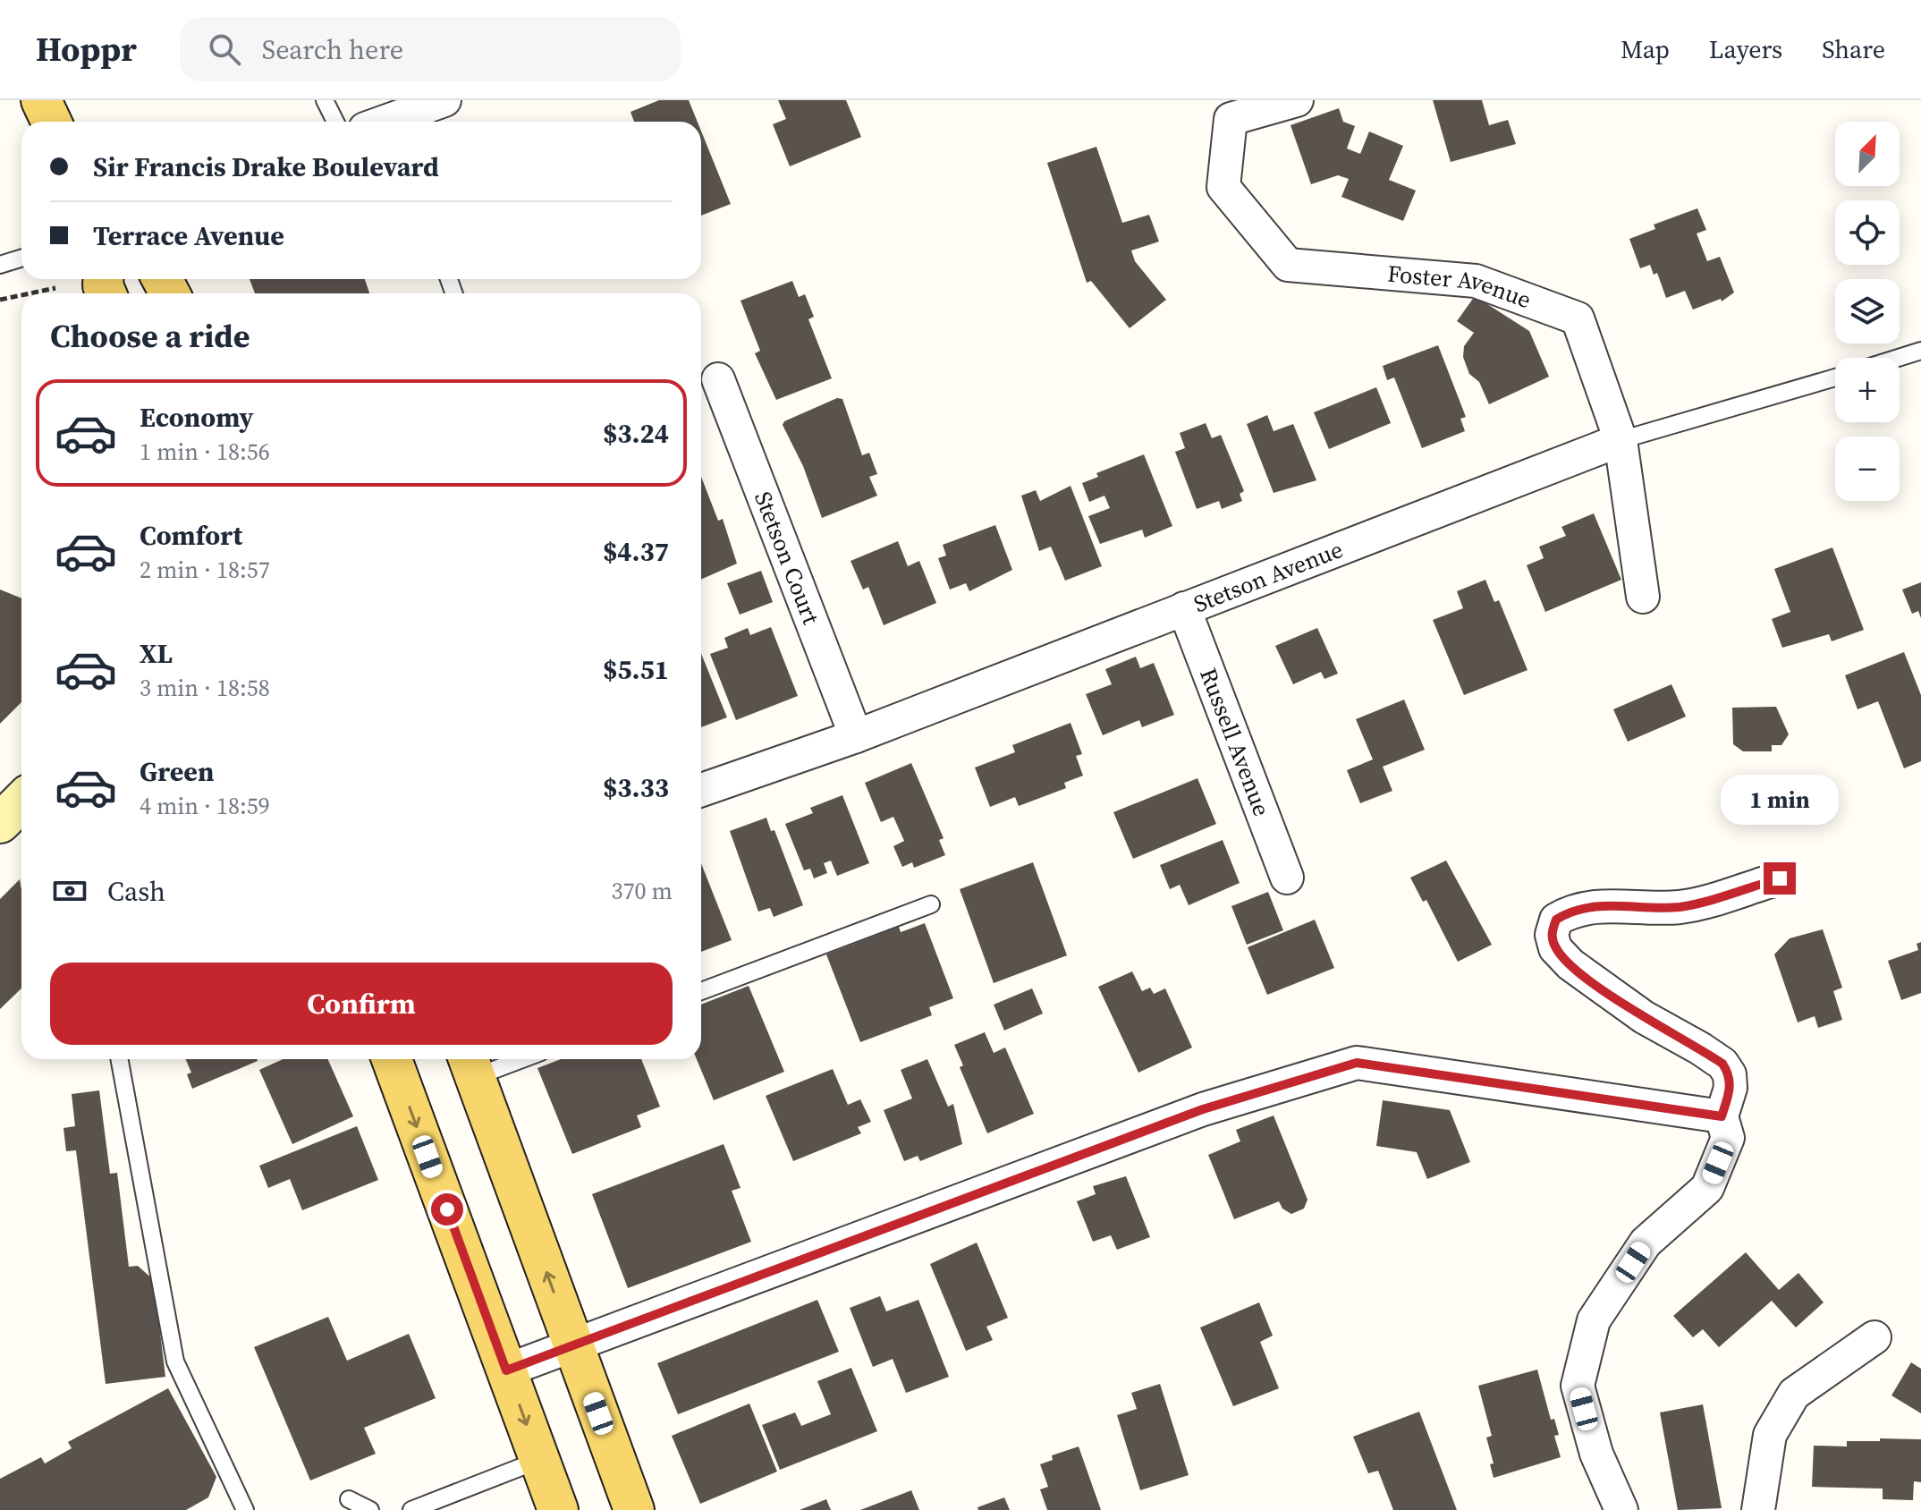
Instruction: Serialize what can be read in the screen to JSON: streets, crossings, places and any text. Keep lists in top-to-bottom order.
{
  "streets": {
    "street": [
      "Foster Avenue",
      "Stetson Court",
      "Stetson Avenue",
      "Russell Avenue"
    ]
  },
  "crossings": [
    ["Foster Avenue", "Stetson Avenue"],
    ["Stetson Court", "Stetson Avenue"],
    ["Stetson Avenue", "Russell Avenue"]
  ],
  "north": "top right",
  "page": {
    "header": "Hoppr",
    "search": "Search here",
    "nav": ["Map", "Layers", "Share"],
    "map_buttons": ["+", "−"],
    "banner": ["Sir Francis Drake Boulevard", "Terrace Avenue"],
    "heading": "Choose a ride",
    "list": [
      {
        "name": "Economy",
        "note": "1 min · 18:56",
        "value": "$3.24"
      },
      {
        "name": "Comfort",
        "note": "2 min · 18:57",
        "value": "$4.37"
      },
      {
        "name": "XL",
        "note": "3 min · 18:58",
        "value": "$5.51"
      },
      {
        "name": "Green",
        "note": "4 min · 18:59",
        "value": "$3.33"
      }
    ],
    "bubble": "1 min",
    "pay": ["Cash", "370 m"],
    "buttons": "Confirm"
  }
}
